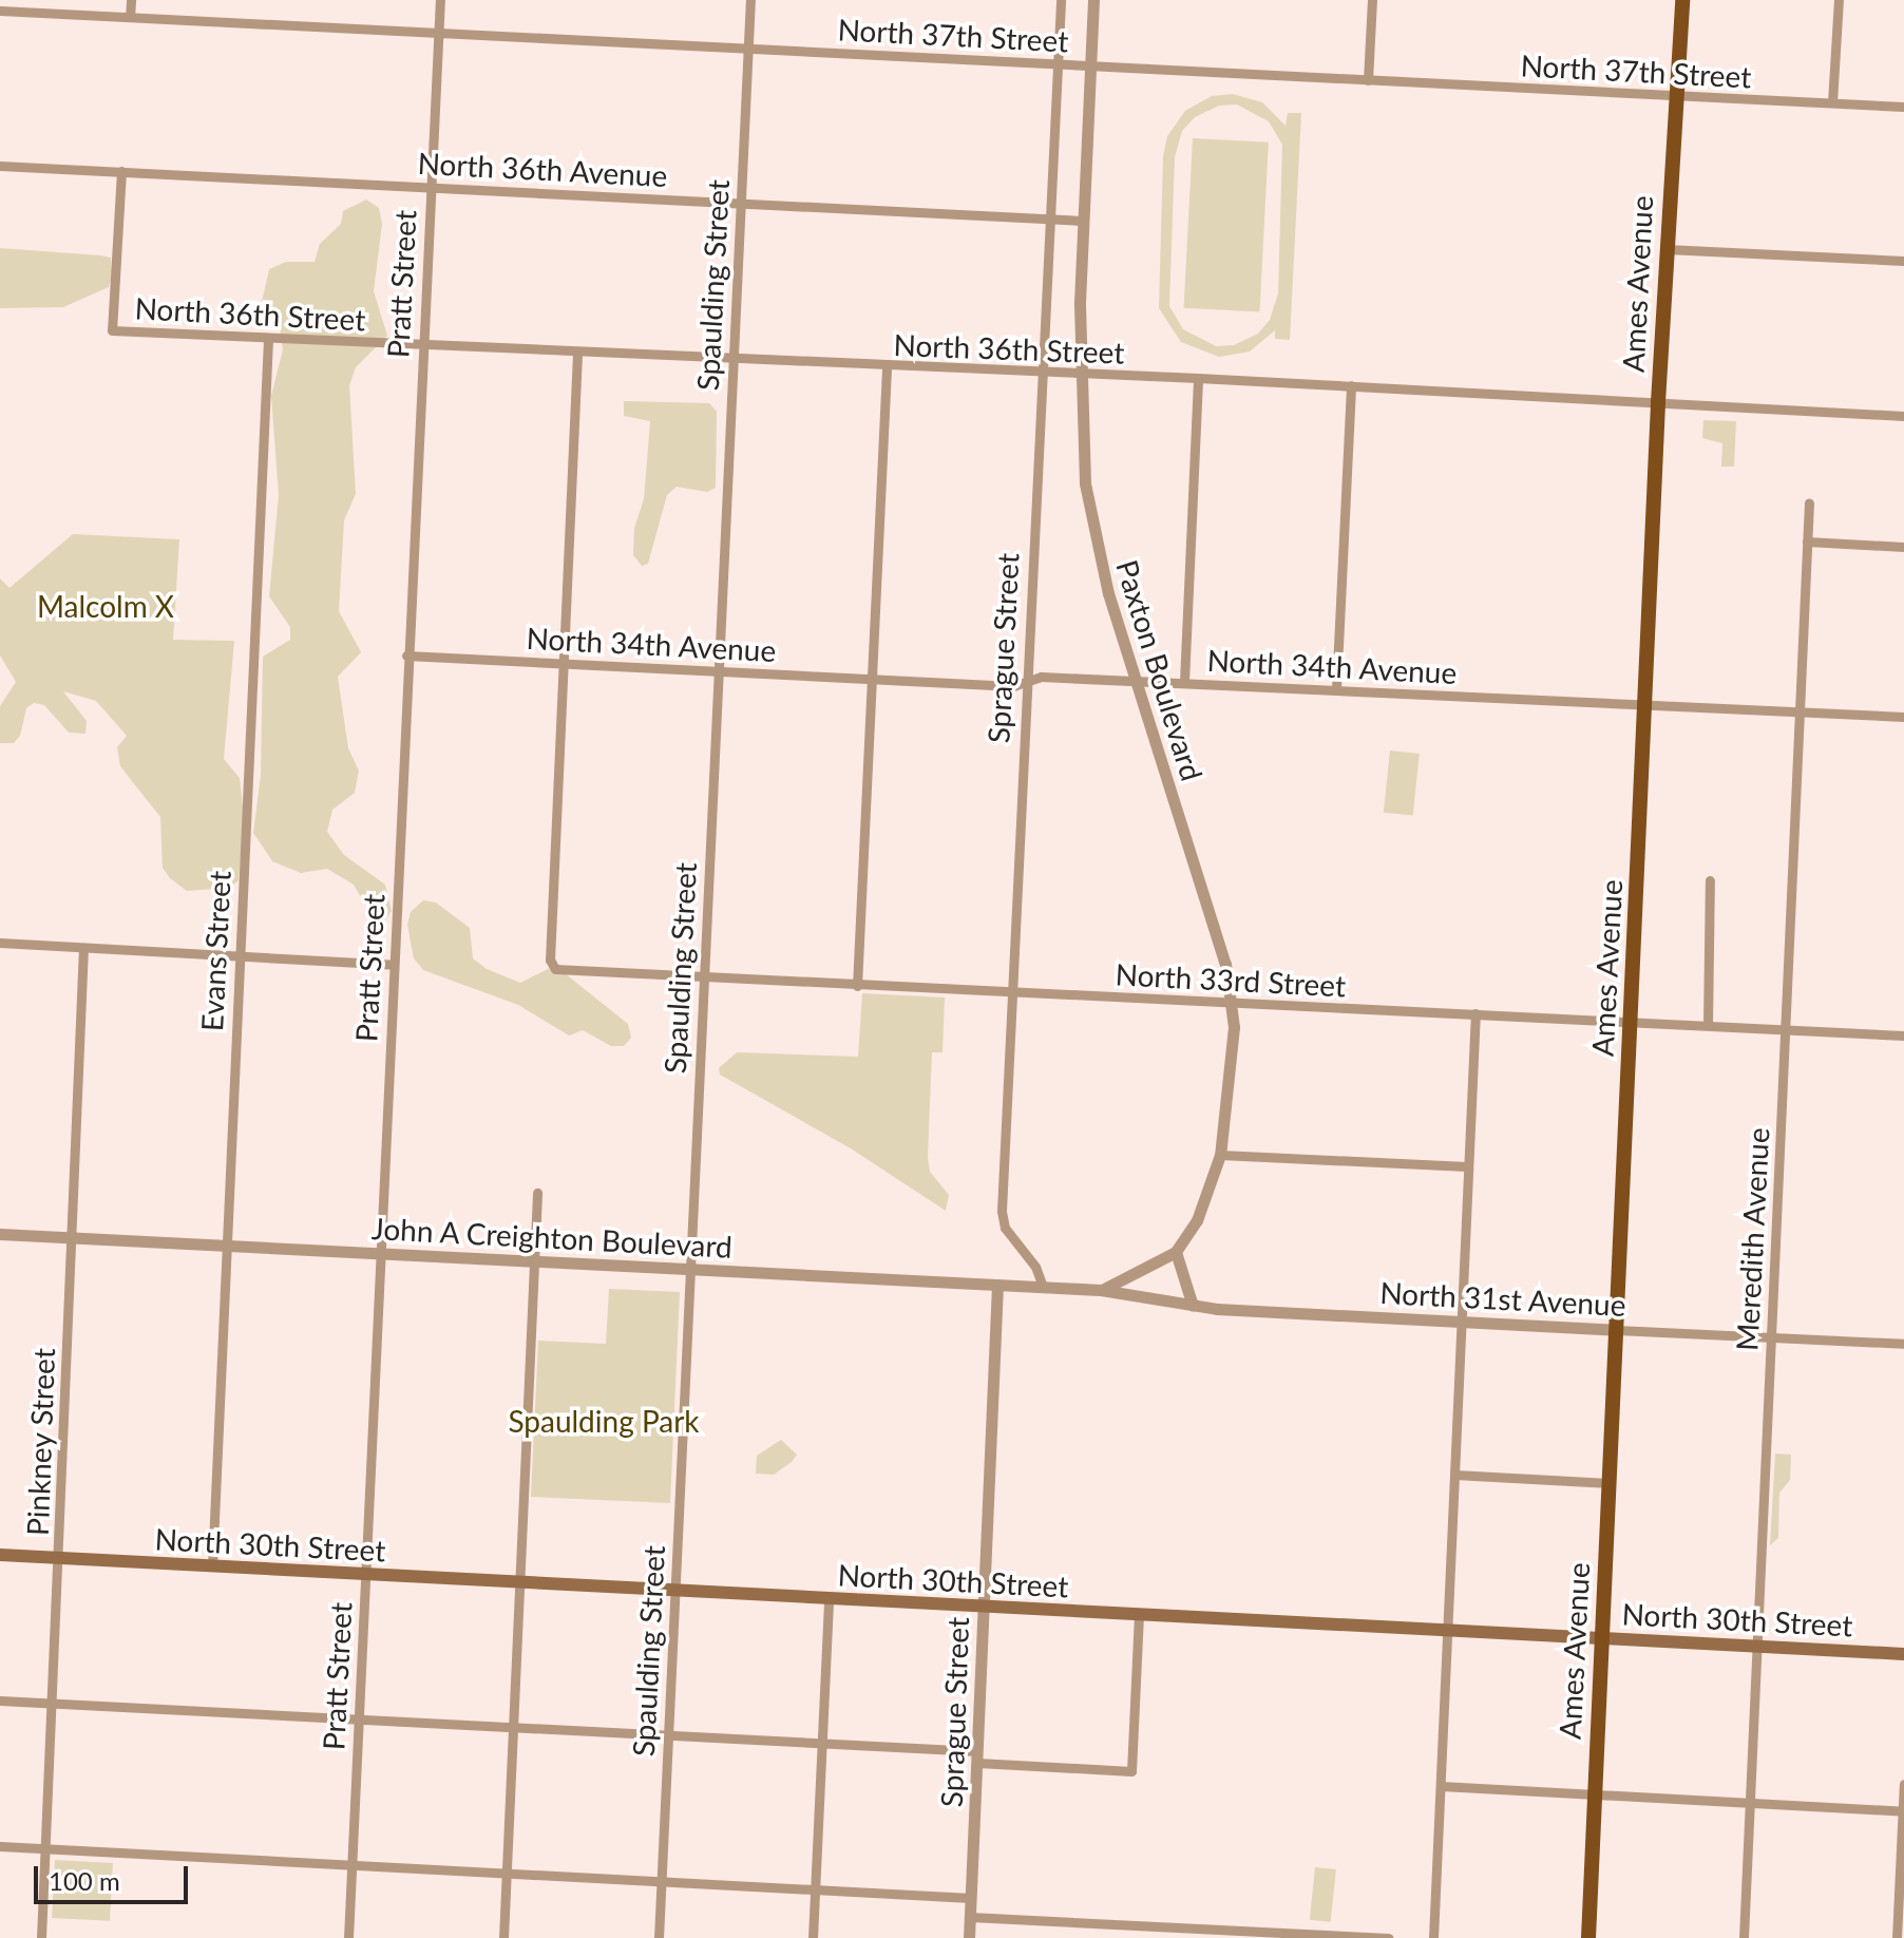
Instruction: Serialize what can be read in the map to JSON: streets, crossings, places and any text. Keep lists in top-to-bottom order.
{
  "streets": {
    "main road": ["Ames Avenue", "North 30th Street"],
    "street": [
      "North 37th Street",
      "North 36th Avenue",
      "Pratt Street",
      "Spaulding Street",
      "North 36th Street",
      "North 34th Avenue",
      "Sprague Street",
      "Paxton Boulevard",
      "Evans Street",
      "North 33rd Street",
      "John A Creighton Boulevard",
      "Meredith Avenue",
      "North 31st Avenue",
      "Pinkney Street"
    ]
  },
  "crossings": [
    ["North 37th Street", "Pratt Street"],
    ["North 37th Street", "Ames Avenue"],
    ["North 37th Street", "Spaulding Street"],
    ["North 37th Street", "Sprague Street"],
    ["North 37th Street", "Paxton Boulevard"],
    ["North 36th Avenue", "Pratt Street"],
    ["North 36th Avenue", "Spaulding Street"],
    ["North 36th Avenue", "North 36th Street"],
    ["North 36th Avenue", "Sprague Street"],
    ["North 36th Avenue", "Paxton Boulevard"],
    ["Pratt Street", "North 36th Street"],
    ["Pratt Street", "North 34th Avenue"],
    ["Pratt Street", "John A Creighton Boulevard"],
    ["Pratt Street", "North 30th Street"],
    ["Ames Avenue", "North 36th Street"],
    ["Ames Avenue", "North 34th Avenue"],
    ["Ames Avenue", "North 33rd Street"],
    ["Ames Avenue", "North 31st Avenue"],
    ["Ames Avenue", "North 30th Street"],
    ["Spaulding Street", "North 36th Street"],
    ["Spaulding Street", "North 34th Avenue"],
    ["Spaulding Street", "North 33rd Street"],
    ["Spaulding Street", "John A Creighton Boulevard"],
    ["Spaulding Street", "North 30th Street"],
    ["North 36th Street", "Sprague Street"],
    ["North 36th Street", "Paxton Boulevard"],
    ["North 36th Street", "Evans Street"],
    ["North 34th Avenue", "Sprague Street"],
    ["North 34th Avenue", "Paxton Boulevard"],
    ["North 34th Avenue", "North 33rd Street"],
    ["North 34th Avenue", "Meredith Avenue"],
    ["Sprague Street", "North 33rd Street"],
    ["Sprague Street", "John A Creighton Boulevard"],
    ["Sprague Street", "North 30th Street"],
    ["Paxton Boulevard", "North 33rd Street"],
    ["Evans Street", "John A Creighton Boulevard"],
    ["Evans Street", "North 30th Street"],
    ["North 33rd Street", "Meredith Avenue"],
    ["John A Creighton Boulevard", "North 31st Avenue"],
    ["John A Creighton Boulevard", "Pinkney Street"],
    ["Meredith Avenue", "North 31st Avenue"],
    ["Meredith Avenue", "North 30th Street"],
    ["Pinkney Street", "North 30th Street"]
  ],
  "parks": ["Malcolm X", "Spaulding Park"],
  "scale_bar": "100 m"
}
